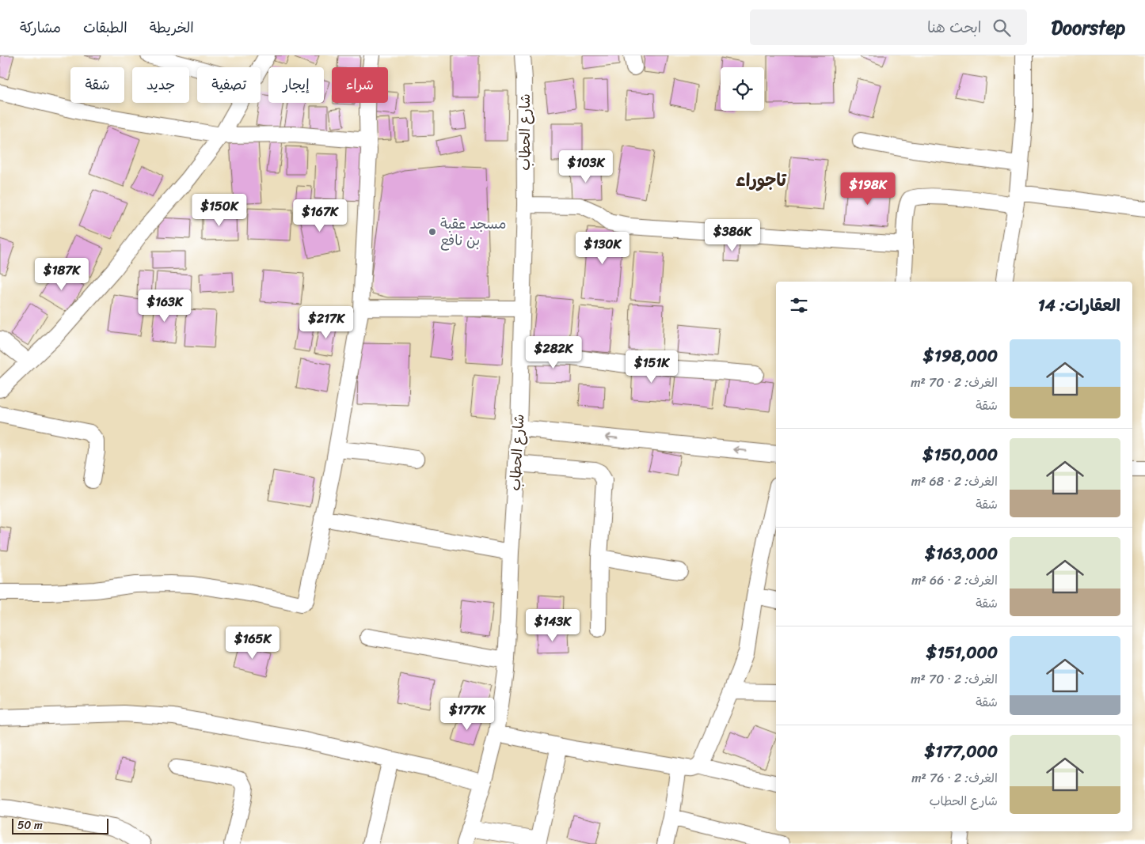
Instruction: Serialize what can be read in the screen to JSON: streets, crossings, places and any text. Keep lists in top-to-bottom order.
{
  "streets": {
    "street": ["شارع الحطاب"]
  },
  "districts": ["تاجوراء"],
  "places": ["مسجد عقبة بن نافع"],
  "scale_bar": "50 m",
  "page": {
    "header": "Doorstep",
    "search": "ابحث هنا",
    "nav": ["الخريطة", "الطبقات", "مشاركة"],
    "chip": [
      "شراء",
      "إيجار",
      "تصفية",
      "جديد",
      "شقة"
    ],
    "price": [
      "$103K",
      "$198K",
      "$150K",
      "$167K",
      "$386K",
      "$130K",
      "$187K",
      "$163K",
      "$217K",
      "$282K",
      "$151K",
      "$143K",
      "$165K",
      "$177K"
    ],
    "heading": "العقارات: 14",
    "list": [
      {
        "name": "$198,000",
        "note": "الغرف: 2 · 70 m² · شقة"
      },
      {
        "name": "$150,000",
        "note": "الغرف: 2 · 68 m² · شقة"
      },
      {
        "name": "$163,000",
        "note": "الغرف: 2 · 66 m² · شقة"
      },
      {
        "name": "$151,000",
        "note": "الغرف: 2 · 70 m² · شقة"
      },
      {
        "name": "$177,000",
        "note": "الغرف: 2 · 76 m² · شارع الحطاب"
      }
    ],
    "scale": "50 m"
  }
}
